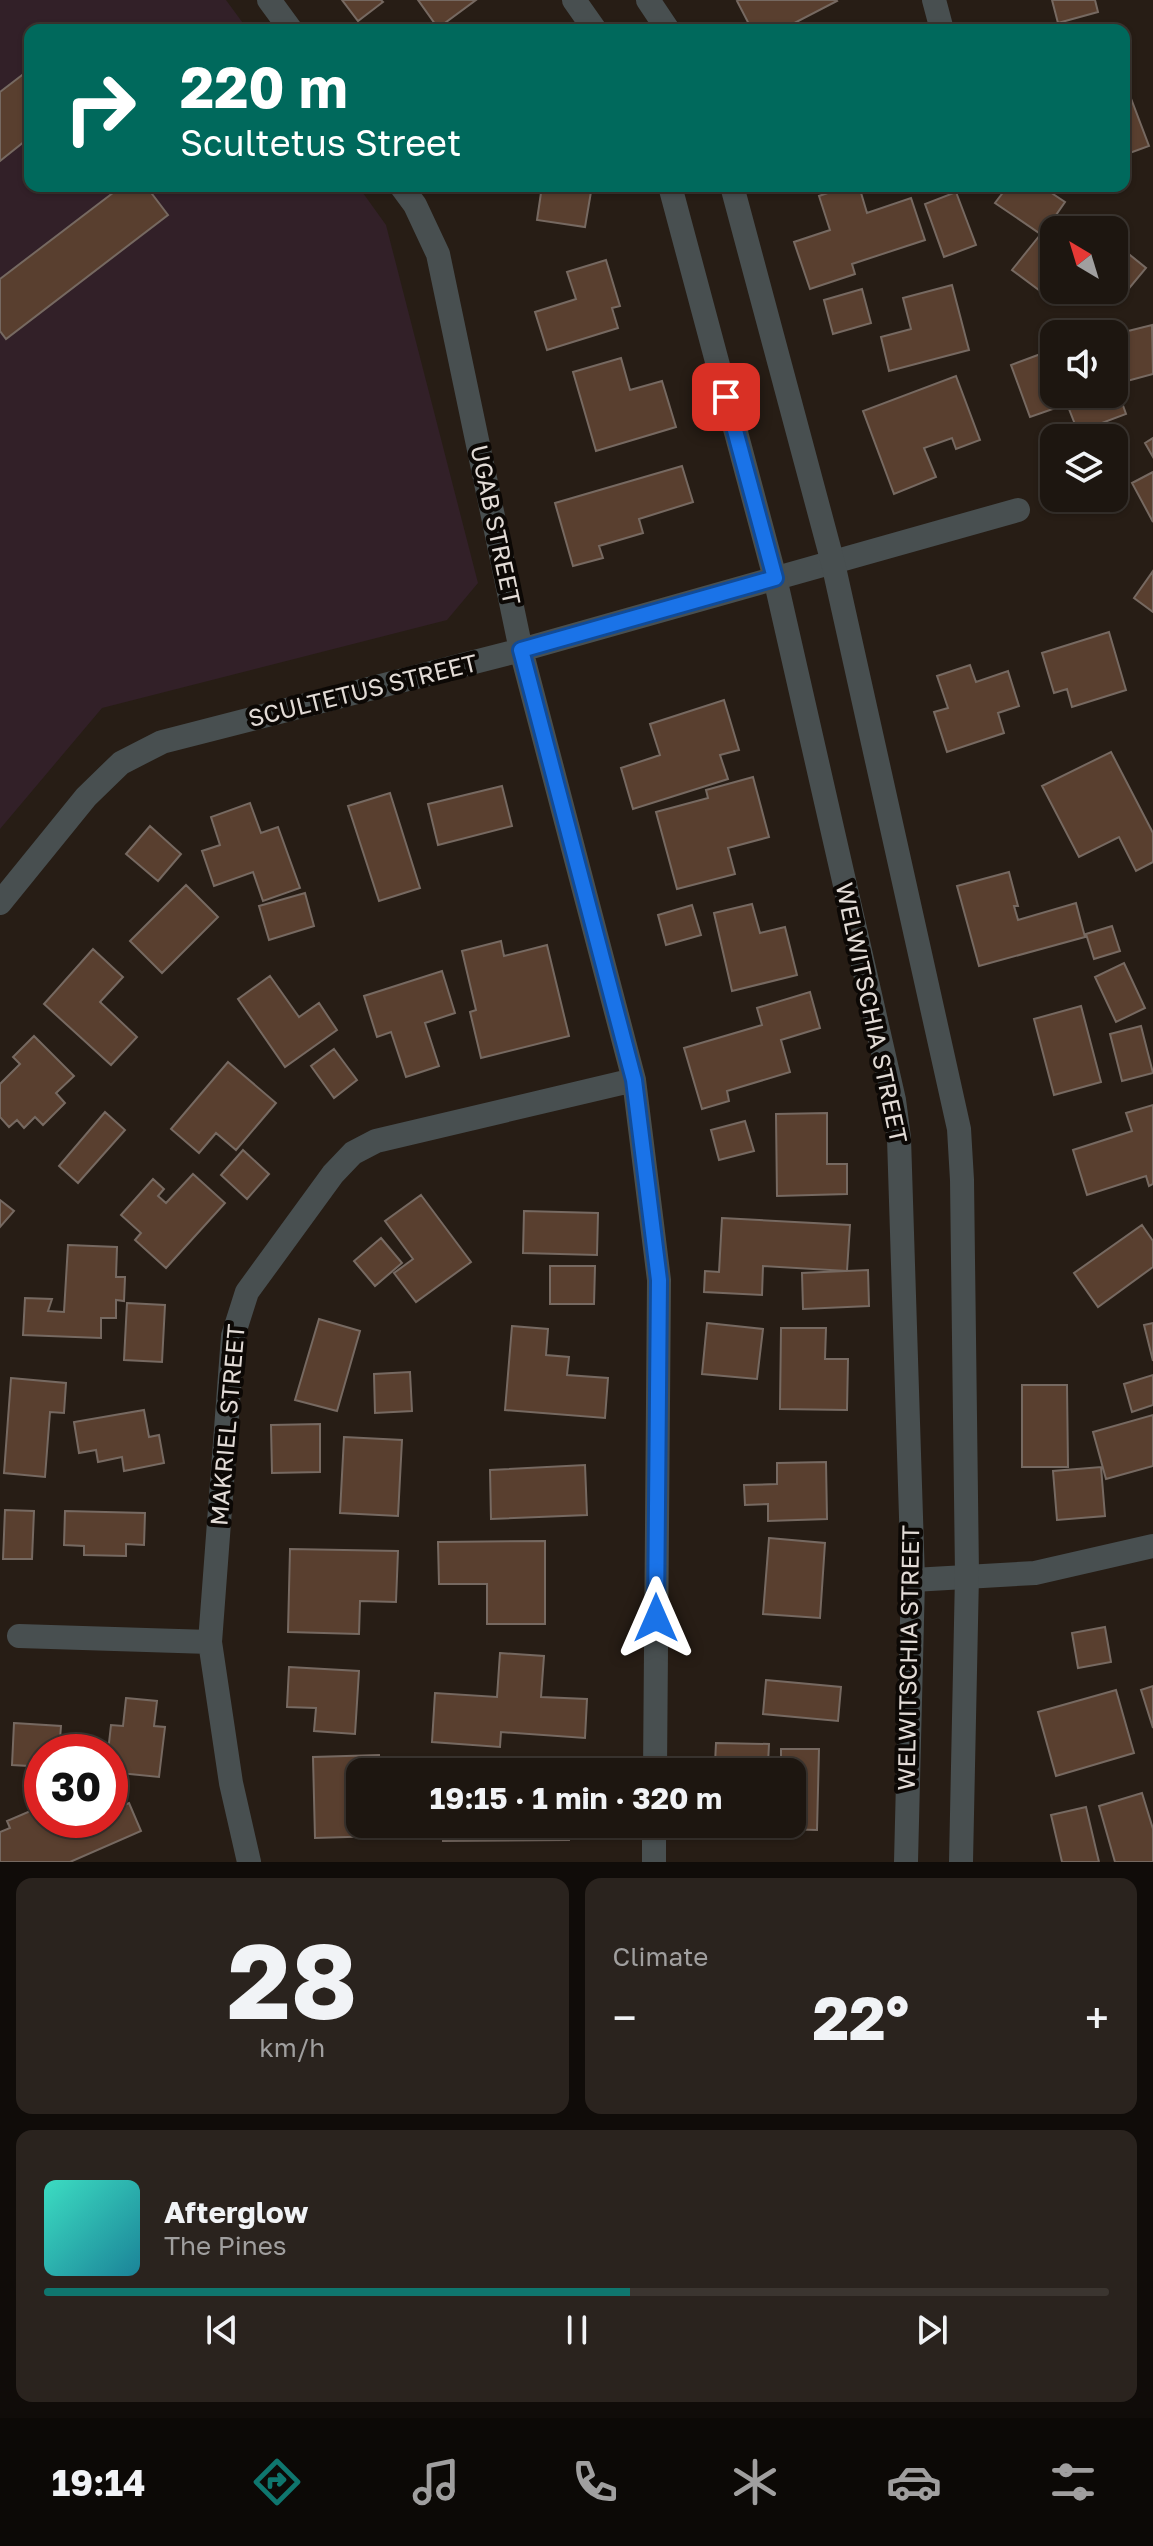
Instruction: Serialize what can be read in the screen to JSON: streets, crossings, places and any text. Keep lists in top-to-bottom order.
{
  "streets": {
    "street": [
      "UGAB STREET",
      "SCULTETUS STREET",
      "WELWITSCHIA STREET",
      "MAKRIEL STREET"
    ]
  },
  "crossings": [
    ["UGAB STREET", "SCULTETUS STREET"],
    ["UGAB STREET", "MAKRIEL STREET"],
    ["SCULTETUS STREET", "WELWITSCHIA STREET"]
  ],
  "north": "top left",
  "page": {
    "turn": ["220 m", "Scultetus Street"],
    "limit": "30",
    "trip": "19:15 · 1 min · 320 m",
    "tile": [
      ["28", "km/h"],
      "Climate"
    ],
    "heat": ["−", "22°", "+"],
    "song": ["Afterglow", "The Pines"],
    "tabs": "19:14"
  }
}
